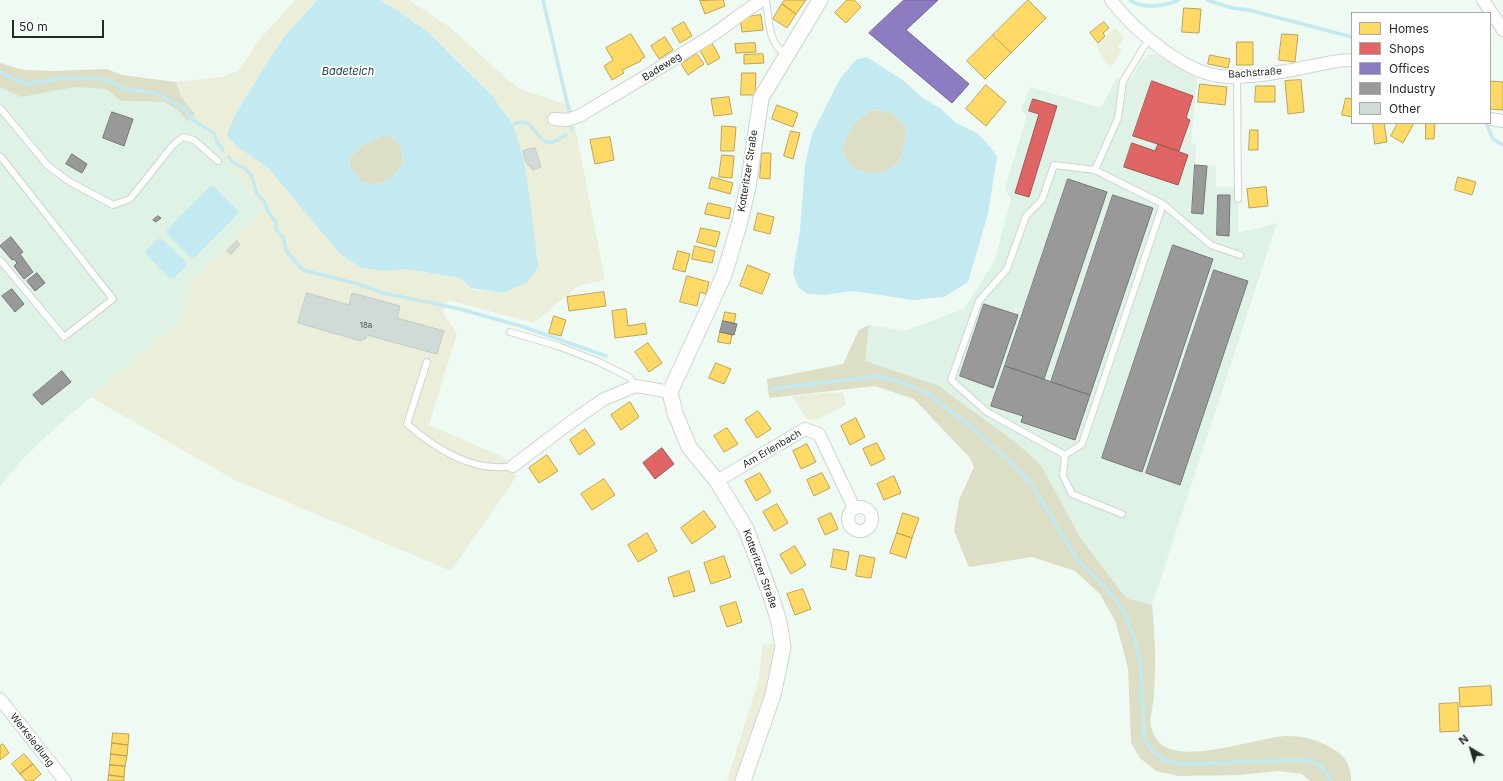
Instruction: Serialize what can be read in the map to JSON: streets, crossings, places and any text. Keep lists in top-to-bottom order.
{
  "streets": {
    "street": [
      "Badeweg",
      "Bachstraße",
      "Kotteritzer Straße",
      "Am Erlenbach",
      "Werksiedlung"
    ]
  },
  "crossings": [
    ["Kotteritzer Straße", "Am Erlenbach"]
  ],
  "water": ["Badeteich"],
  "house_numbers": ["18a"],
  "legend": [
    "Homes",
    "Shops",
    "Offices",
    "Industry",
    "Other"
  ],
  "scale_bar": "50 m",
  "north": "top left"
}
